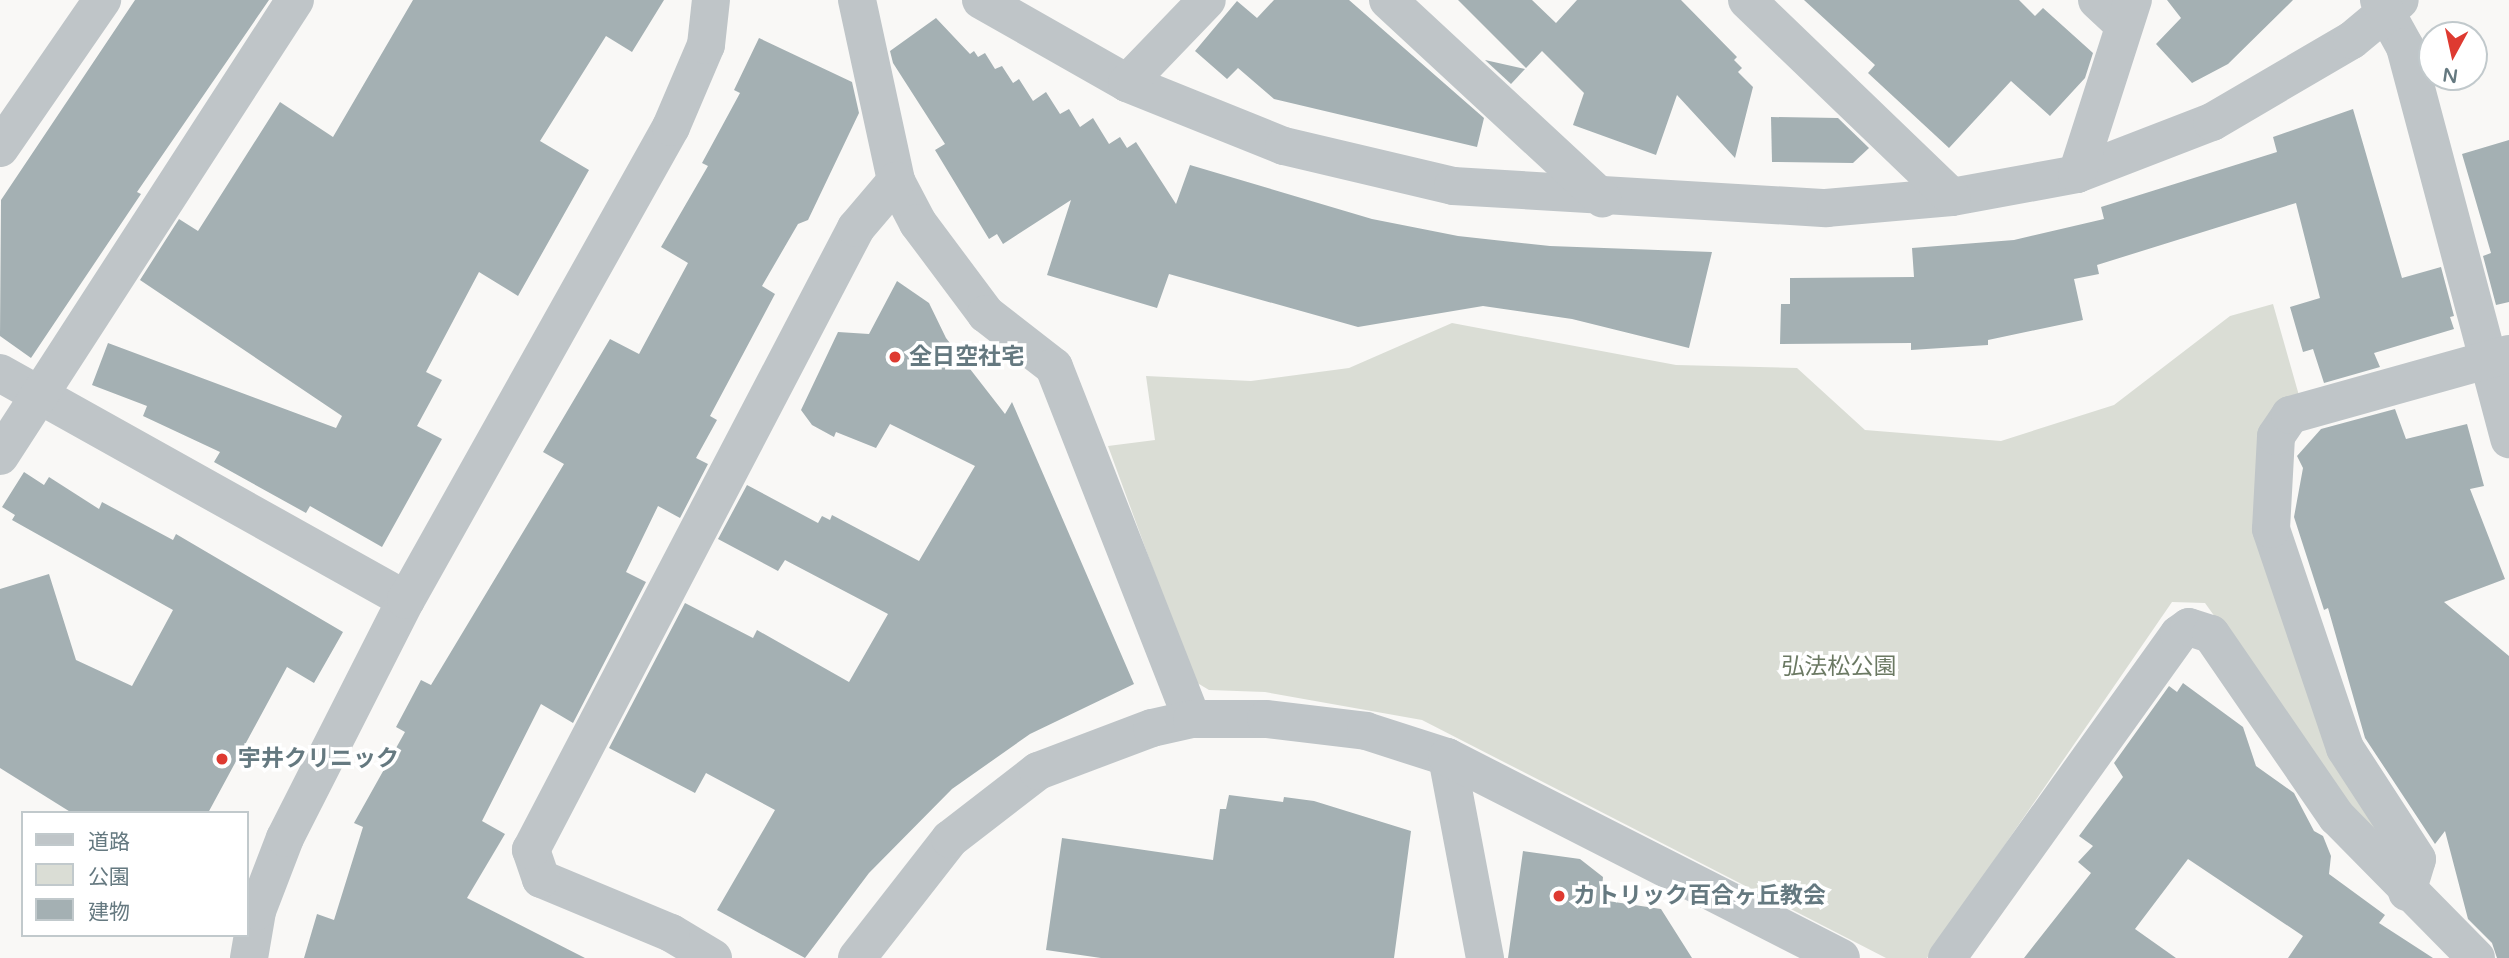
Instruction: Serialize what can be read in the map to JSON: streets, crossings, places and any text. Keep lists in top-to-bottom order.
{
  "parks": ["弘法松公園"],
  "places": ["全日空社宅", "宇井クリニック", "カトリック百合ヶ丘教会"],
  "legend": ["道路", "公園", "建物"],
  "north": "bottom"
}
